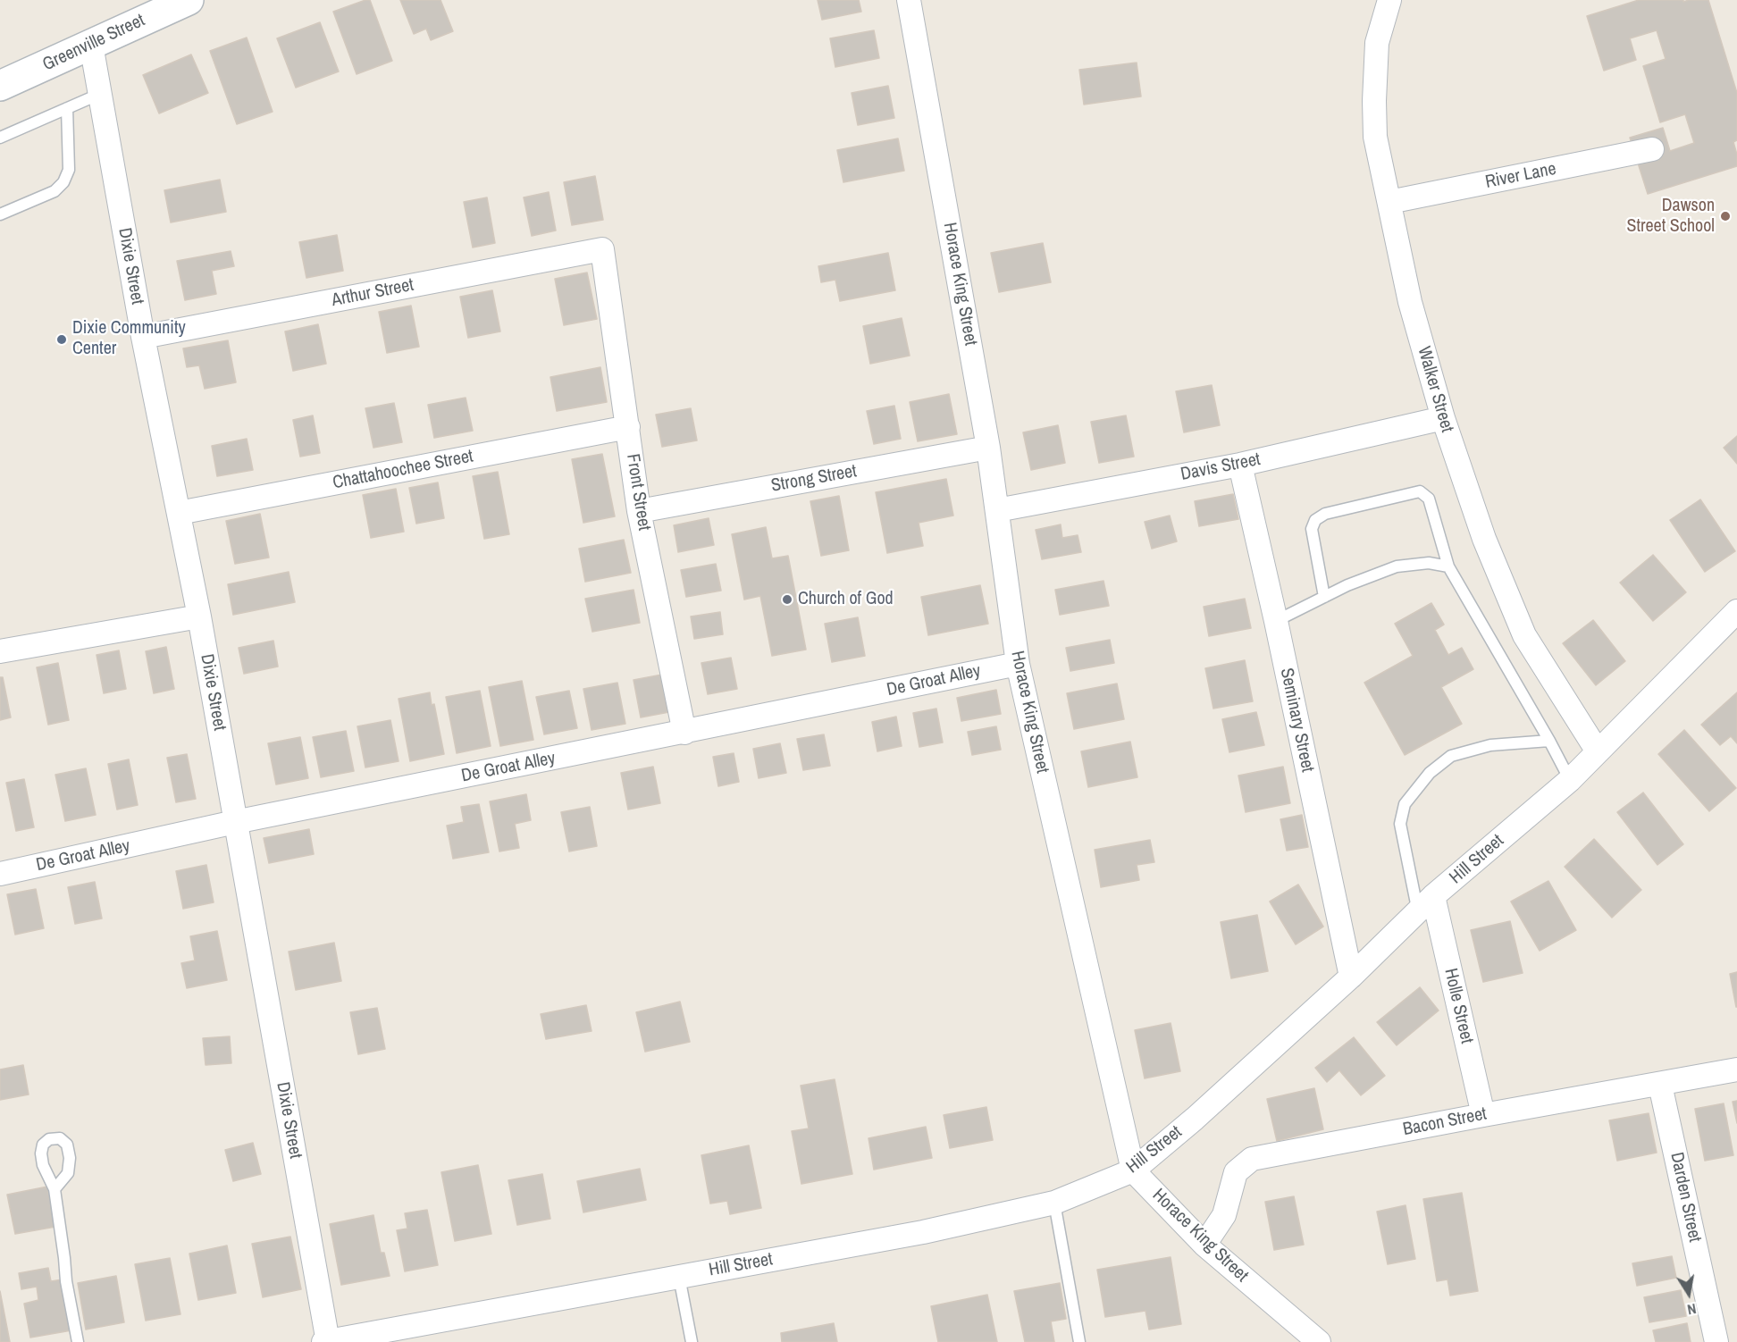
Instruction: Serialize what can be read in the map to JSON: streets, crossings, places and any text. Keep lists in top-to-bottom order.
{
  "streets": {
    "street": [
      "Greenville Street",
      "River Lane",
      "Dixie Street",
      "Horace King Street",
      "Arthur Street",
      "Walker Street",
      "Davis Street",
      "Chattahoochee Street",
      "Strong Street",
      "Front Street",
      "De Groat Alley",
      "Seminary Street",
      "Hill Street",
      "Holle Street",
      "Bacon Street",
      "Darden Street"
    ]
  },
  "crossings": [
    ["Greenville Street", "Dixie Street"],
    ["River Lane", "Walker Street"],
    ["Dixie Street", "Arthur Street"],
    ["Dixie Street", "Chattahoochee Street"],
    ["Dixie Street", "De Groat Alley"],
    ["Dixie Street", "Hill Street"],
    ["Horace King Street", "Davis Street"],
    ["Horace King Street", "Strong Street"],
    ["Horace King Street", "De Groat Alley"],
    ["Horace King Street", "Hill Street"],
    ["Horace King Street", "Bacon Street"],
    ["Arthur Street", "Front Street"],
    ["Walker Street", "Davis Street"],
    ["Walker Street", "Hill Street"],
    ["Davis Street", "Seminary Street"],
    ["Chattahoochee Street", "Front Street"],
    ["Strong Street", "Front Street"],
    ["Front Street", "De Groat Alley"],
    ["Seminary Street", "Hill Street"],
    ["Hill Street", "Holle Street"],
    ["Holle Street", "Bacon Street"],
    ["Bacon Street", "Darden Street"]
  ],
  "places": ["Dawson Street School", "Dixie Community Center", "Church of God"],
  "north": "bottom"
}
